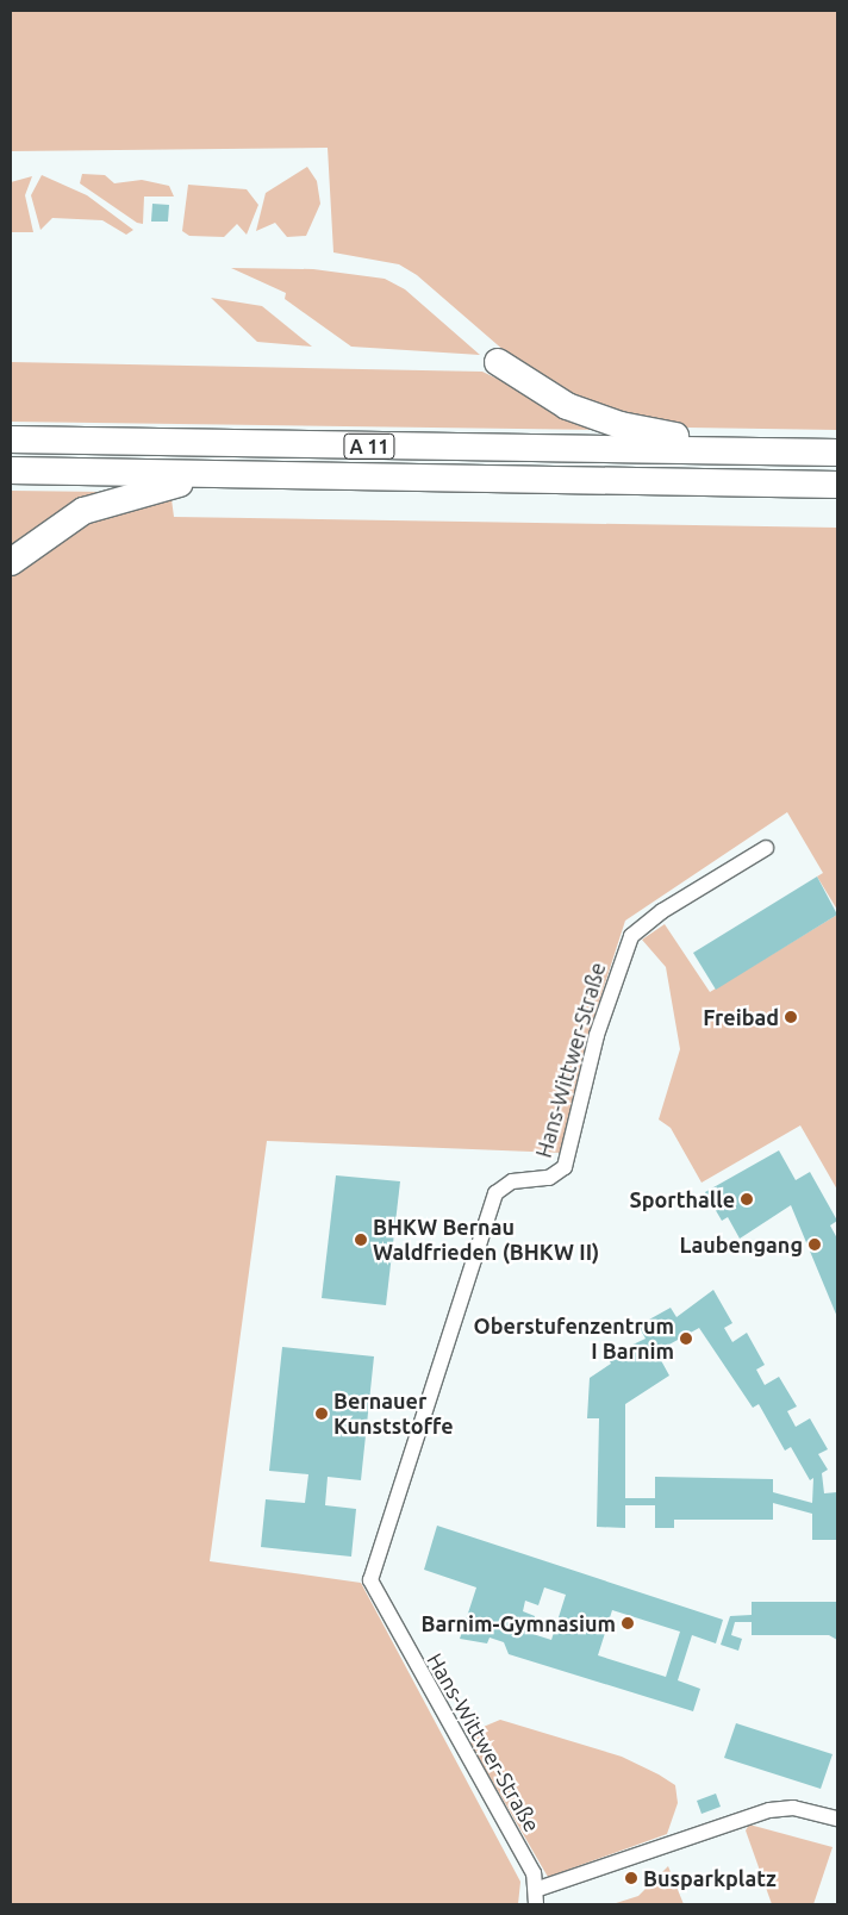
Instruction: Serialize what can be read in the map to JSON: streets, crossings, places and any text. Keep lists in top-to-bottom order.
{
  "streets": {
    "highway": ["A 11"],
    "street": ["Hans-Wittwer-Straße"]
  },
  "places": [
    "Freibad",
    "Sporthalle",
    "BHKW Bernau Waldfrieden (BHKW II)",
    "Laubengang",
    "Oberstufenzentrum I Barnim",
    "Bernauer Kunststoffe",
    "Barnim-Gymnasium",
    "Busparkplatz"
  ]
}
